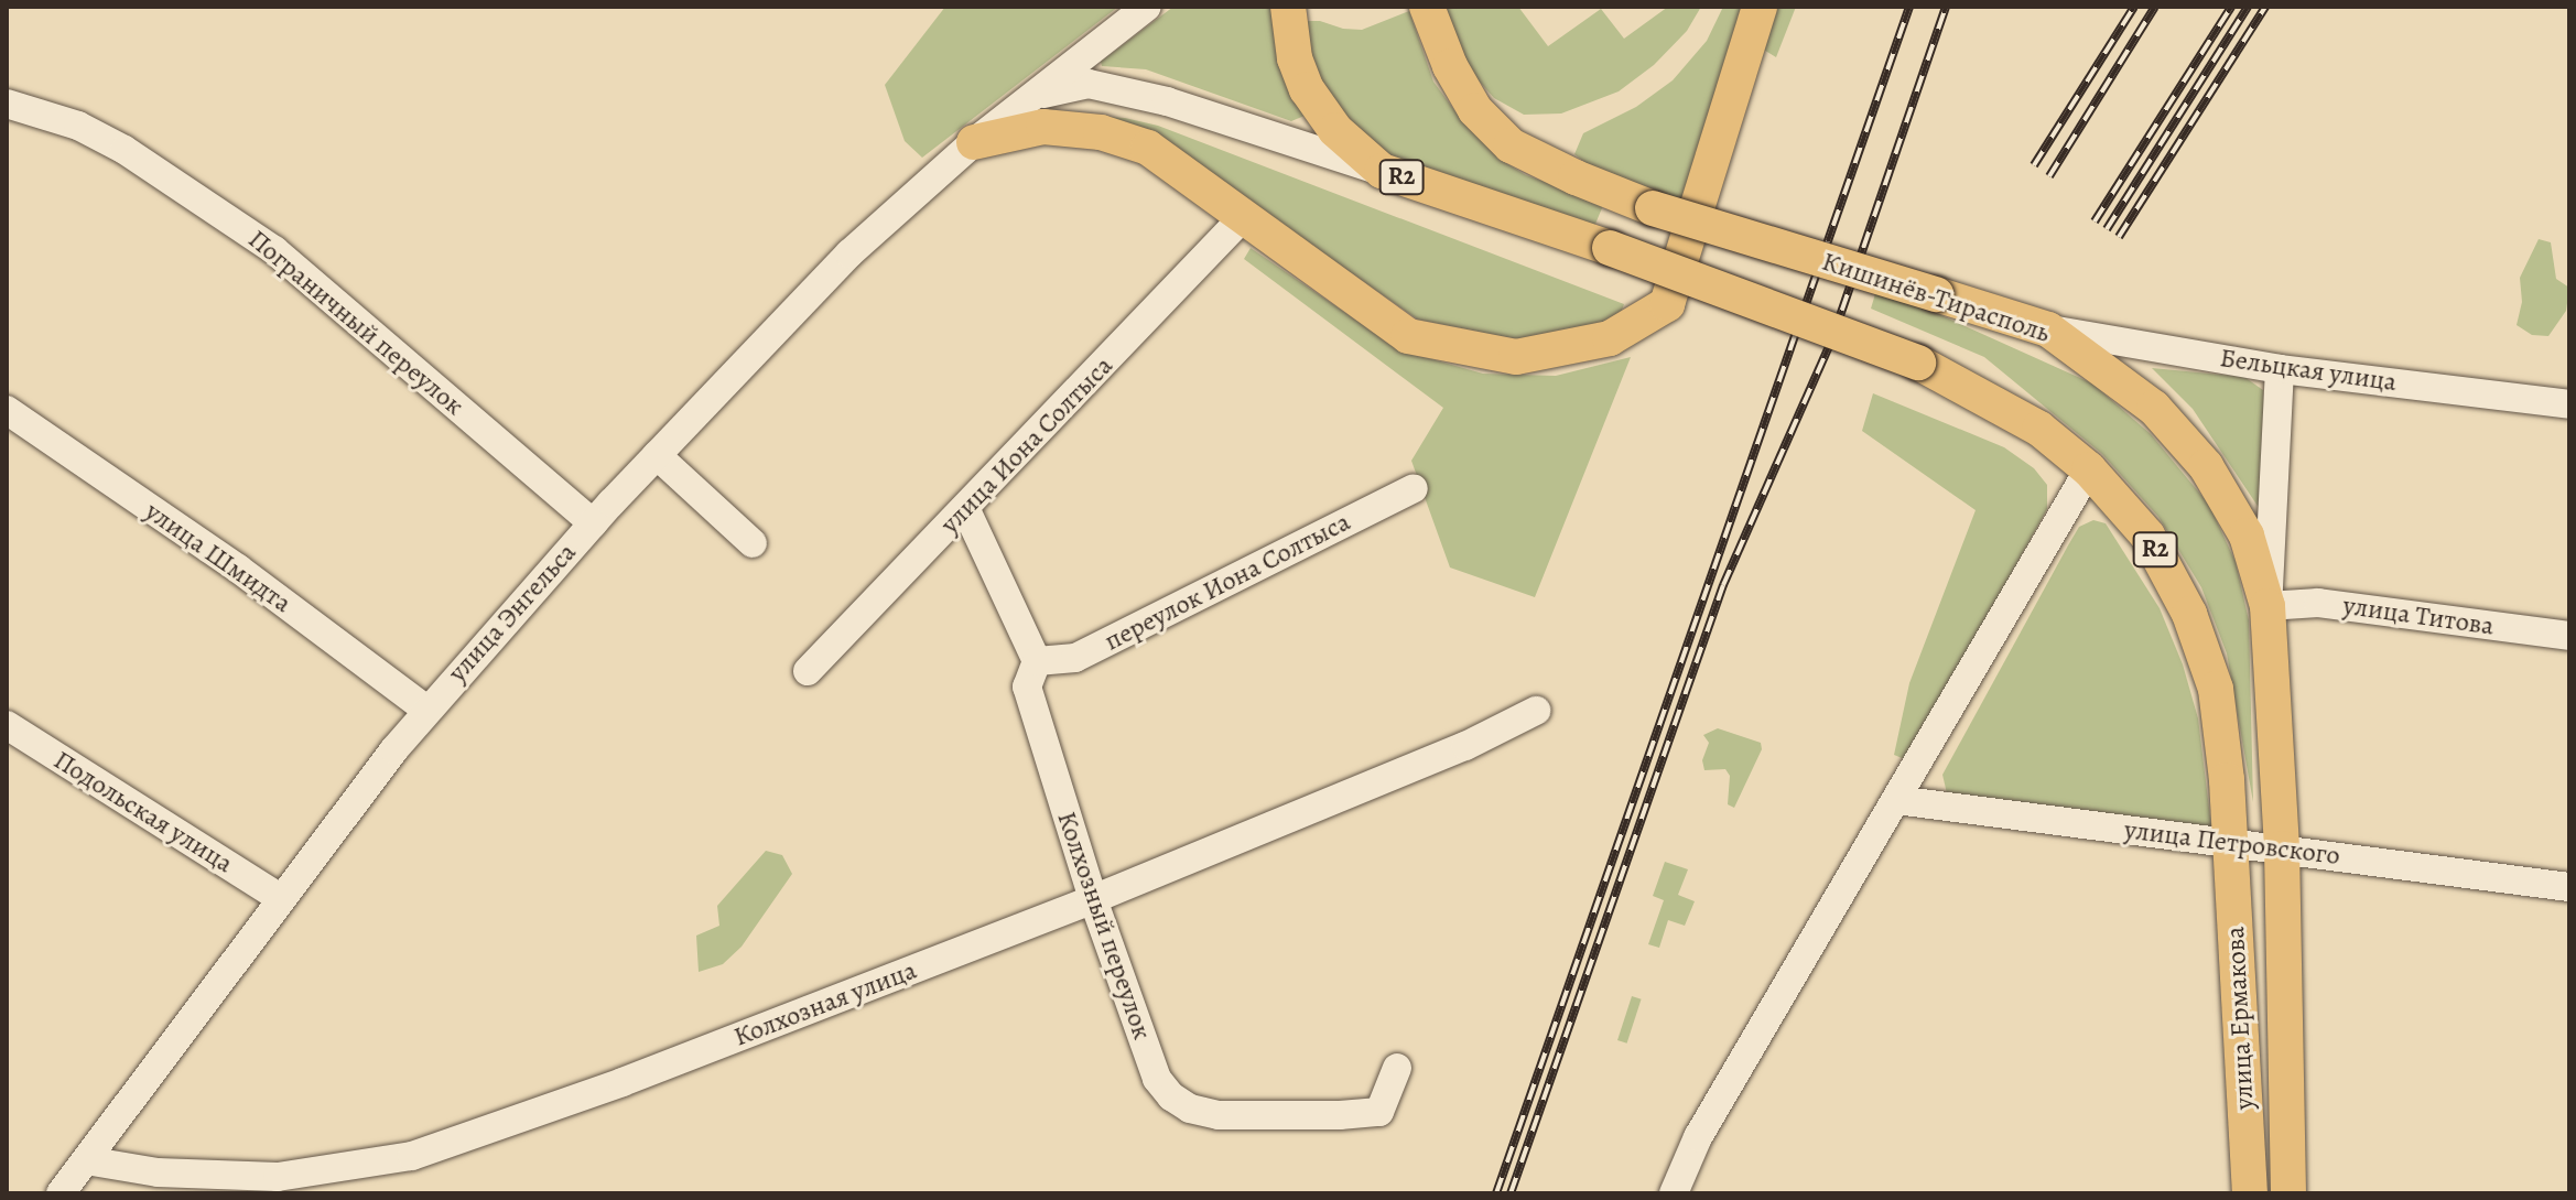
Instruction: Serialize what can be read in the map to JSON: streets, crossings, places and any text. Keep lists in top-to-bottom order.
{
  "streets": {
    "main road": ["R2", "Кишинёв-Тирасполь", "улица Ермакова"],
    "street": [
      "Пограничный переулок",
      "Бельцкая улица",
      "улица Иона Солтыса",
      "улица Шмидта",
      "переулок Иона Солтыса",
      "улица Энгельса",
      "улица Титова",
      "Подольская улица",
      "улица Петровского",
      "Колхозный переулок",
      "Колхозная улица"
    ]
  },
  "crossings": [
    ["R2", "улица Петровского"],
    ["R2", "улица Ермакова"],
    ["Кишинёв-Тирасполь", "Бельцкая улица"],
    ["Кишинёв-Тирасполь", "улица Титова"],
    ["Кишинёв-Тирасполь", "улица Петровского"],
    ["Кишинёв-Тирасполь", "улица Ермакова"],
    ["Пограничный переулок", "улица Энгельса"],
    ["улица Шмидта", "улица Энгельса"],
    ["переулок Иона Солтыса", "Колхозный переулок"],
    ["улица Энгельса", "Подольская улица"],
    ["улица Энгельса", "Колхозная улица"],
    ["улица Петровского", "улица Ермакова"],
    ["Колхозный переулок", "Колхозная улица"]
  ]
}
